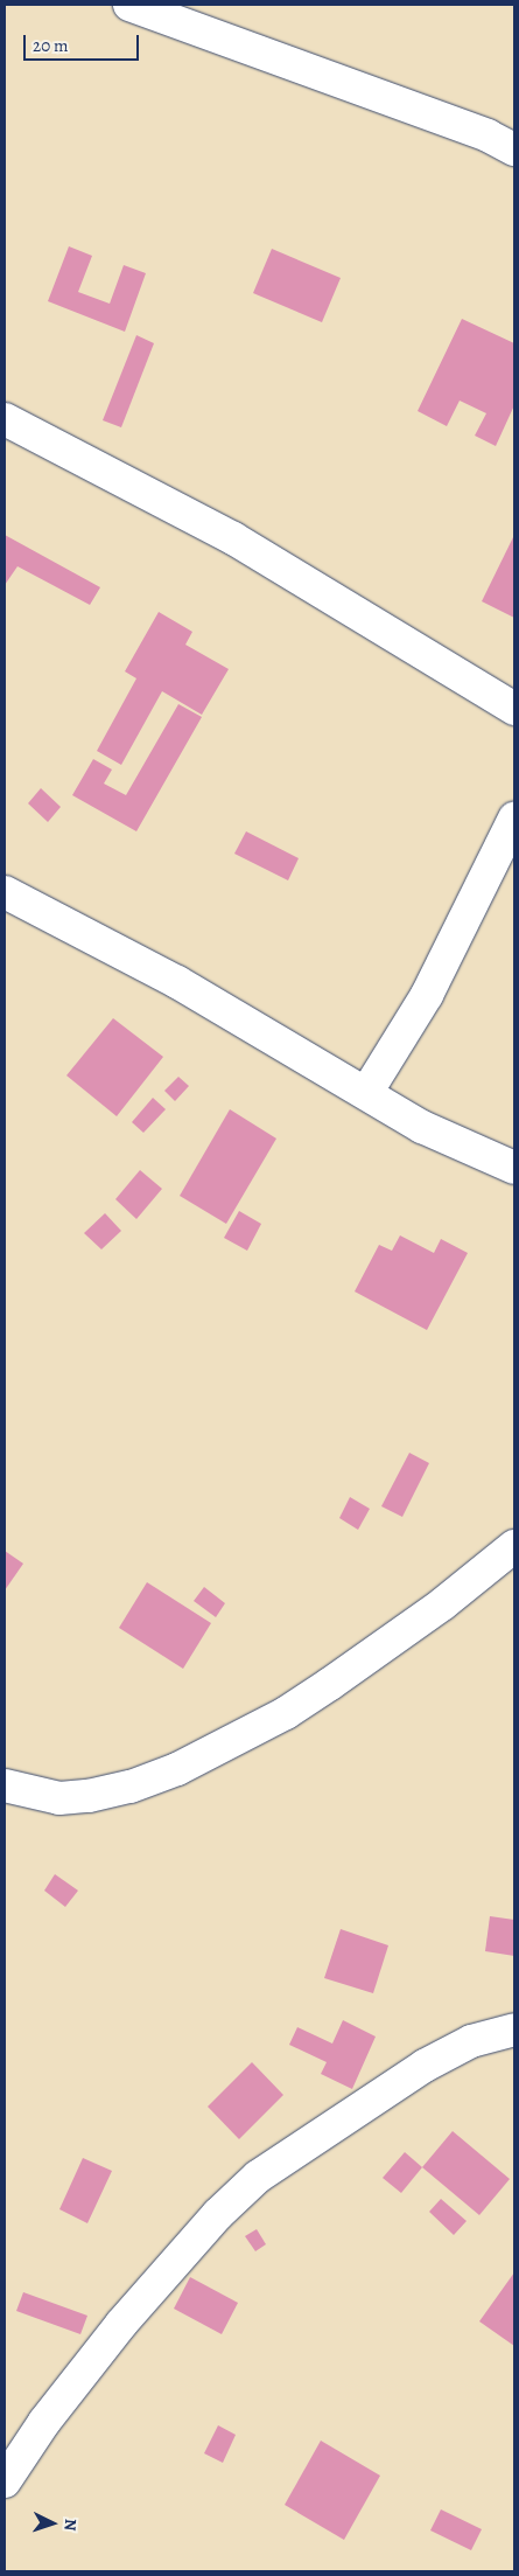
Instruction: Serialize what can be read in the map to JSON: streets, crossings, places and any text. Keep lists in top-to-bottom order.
{
  "scale_bar": "20 m",
  "north": "right"
}
